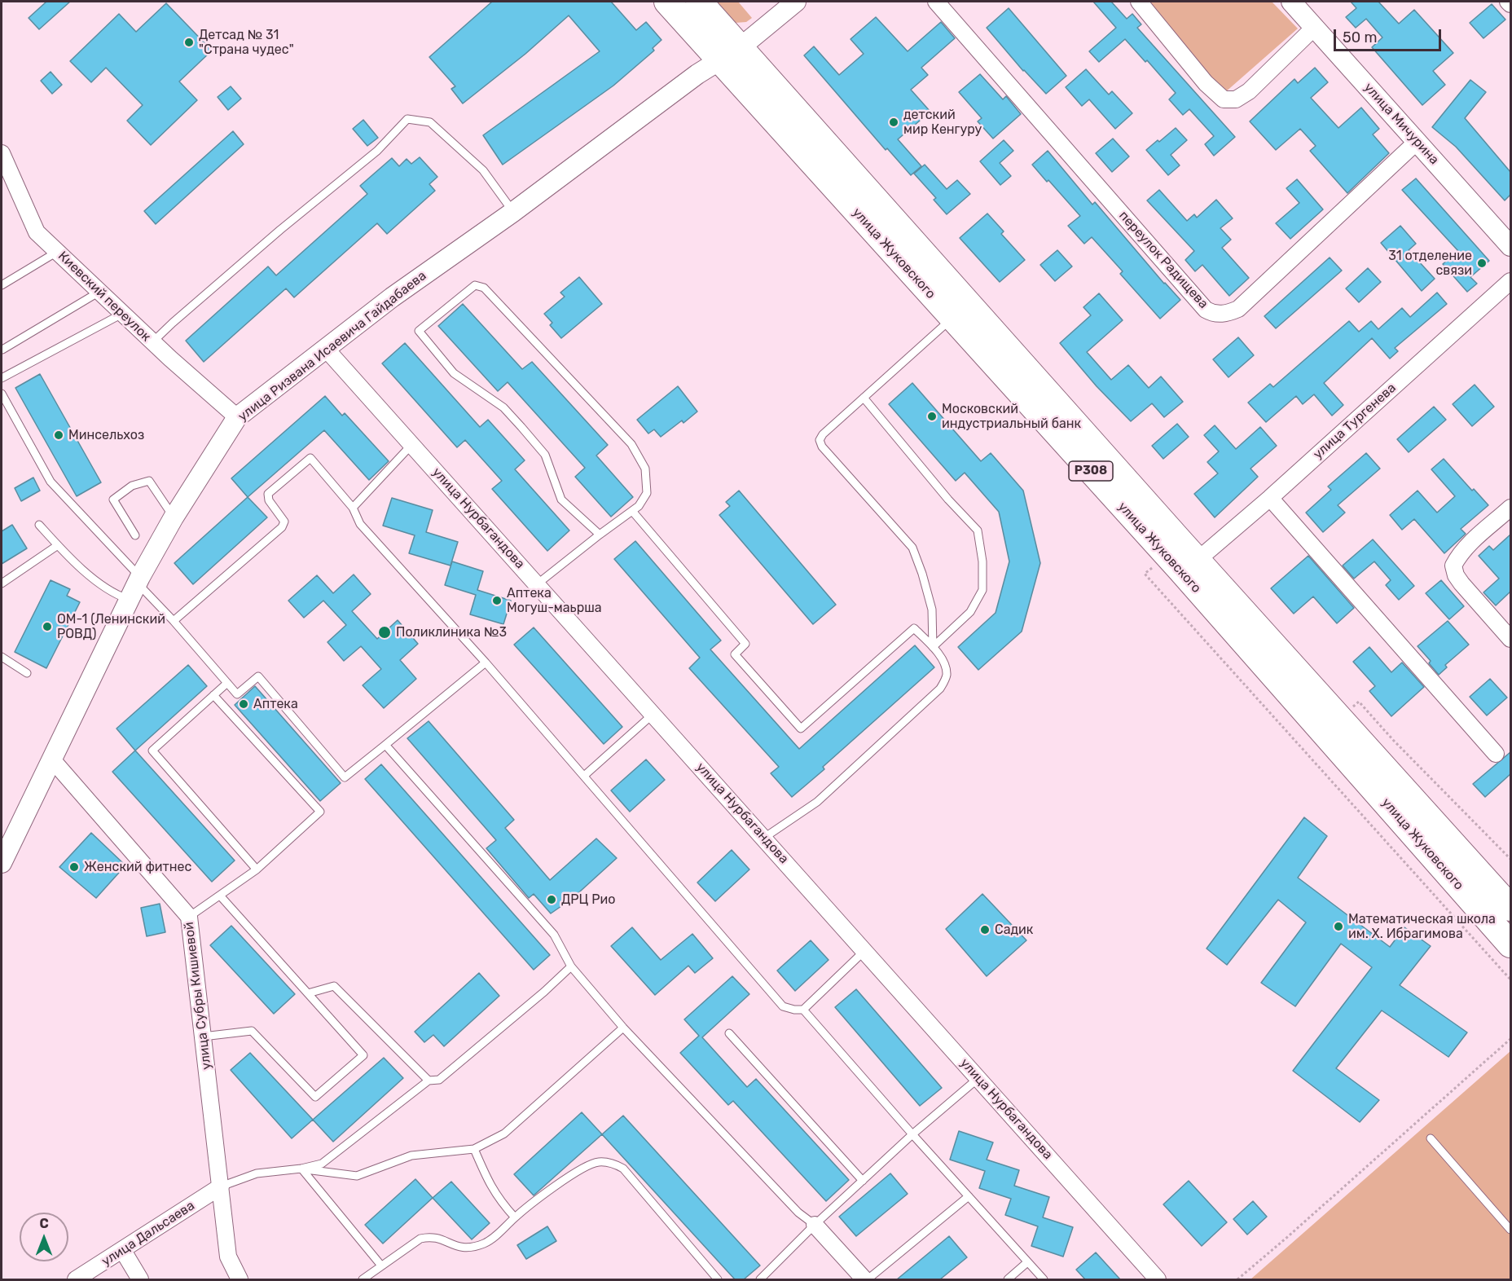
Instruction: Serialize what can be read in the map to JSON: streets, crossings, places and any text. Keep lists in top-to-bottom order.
{
  "streets": {
    "main road": ["улица Жуковского", "P308"],
    "street": [
      "улица Мичурина",
      "переулок Радищева",
      "Киевский переулок",
      "улица Ризвана Исаевича Гайдабаева",
      "улица Тургенева",
      "улица Нурбагандова",
      "улица Субры Кишиевой",
      "улица Дальсаева"
    ]
  },
  "crossings": [
    ["улица Мичурина", "переулок Радищева"],
    ["улица Жуковского", "улица Ризвана Исаевича Гайдабаева"],
    ["Киевский переулок", "улица Ризвана Исаевича Гайдабаева"],
    ["улица Ризвана Исаевича Гайдабаева", "P308"],
    ["улица Ризвана Исаевича Гайдабаева", "улица Нурбагандова"],
    ["улица Ризвана Исаевича Гайдабаева", "улица Субры Кишиевой"],
    ["улица Тургенева", "P308"],
    ["улица Субры Кишиевой", "улица Дальсаева"]
  ],
  "places": [
    "Детсад № 31 \"Страна чудес\"",
    "детский мир Кенгуру",
    "31 отделение связи",
    "Московский индустриальный банк",
    "Минсельхоз",
    "Аптека Могуш-маьрша",
    "ОМ-1 (Ленинский РОВД)",
    "Поликлиника №3",
    "Аптека",
    "Женский фитнес",
    "ДРЦ Рио",
    "Математическая школа им. Х. Ибрагимова",
    "Садик"
  ],
  "scale_bar": "50 m",
  "north": "top"
}
